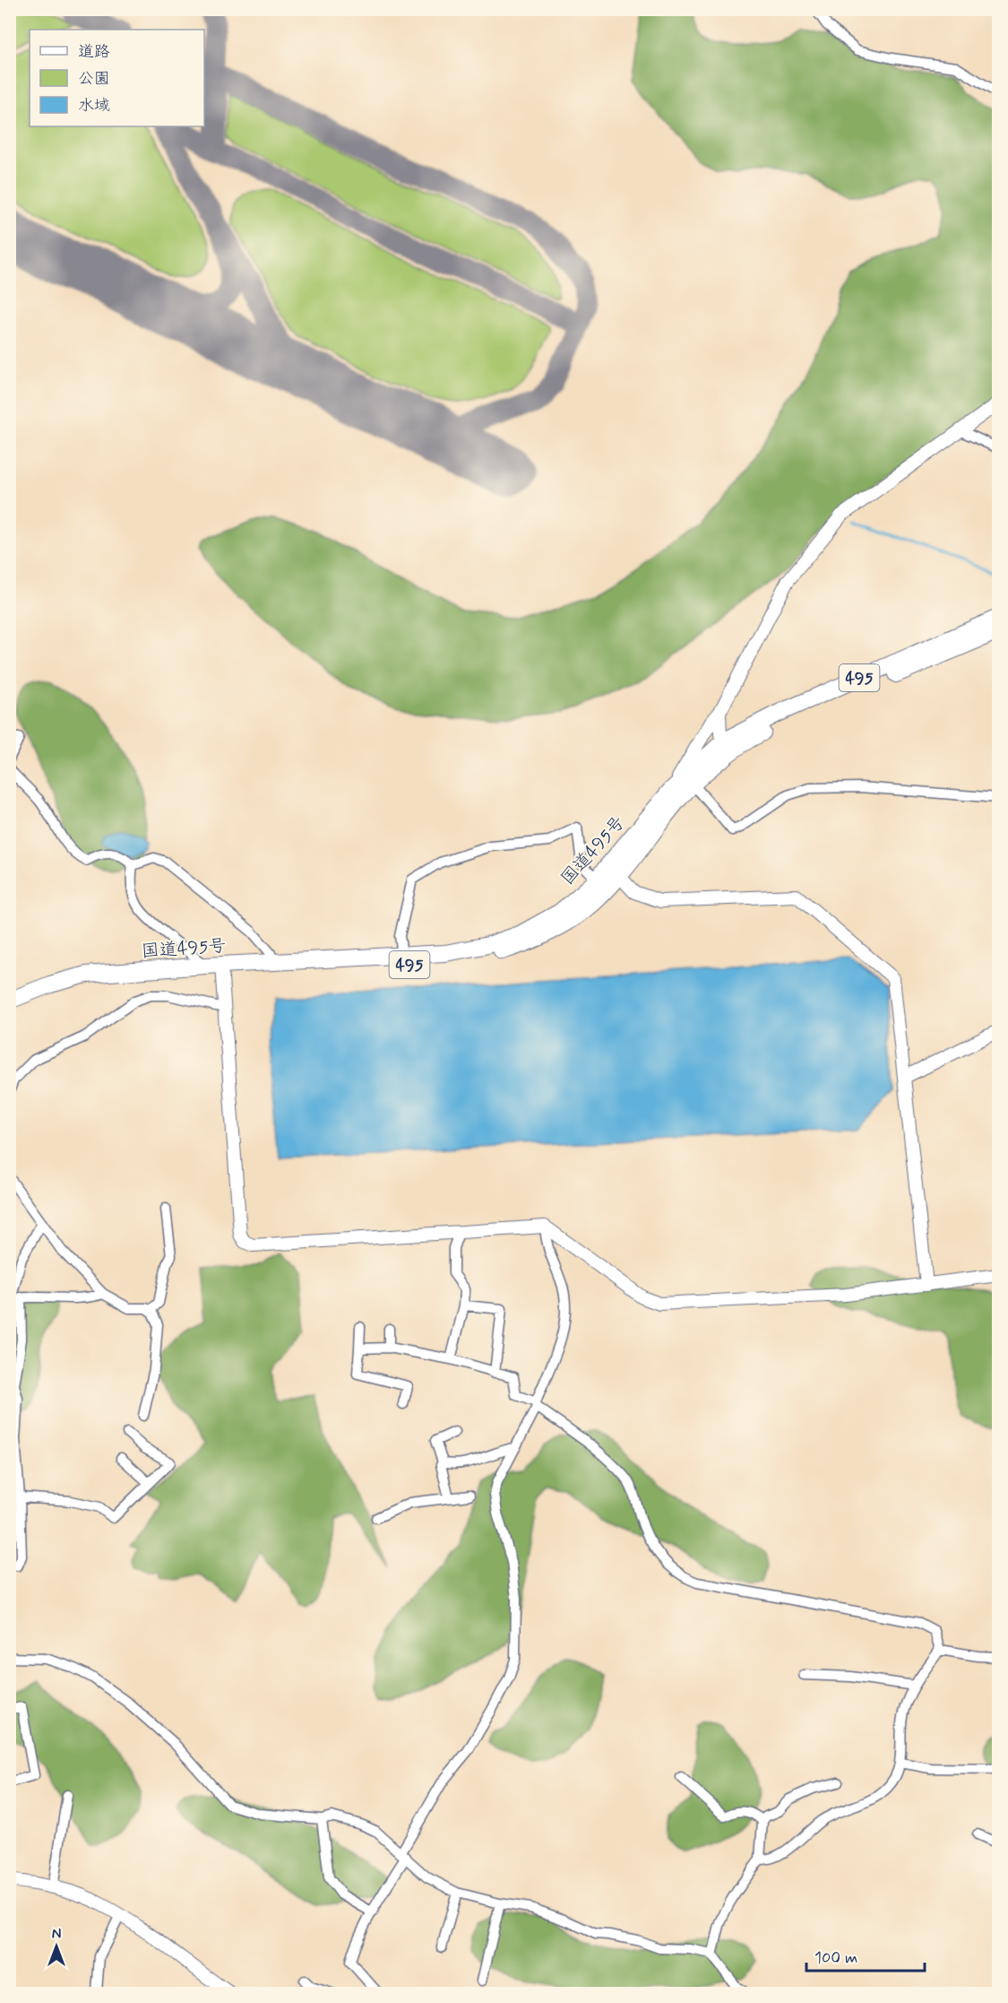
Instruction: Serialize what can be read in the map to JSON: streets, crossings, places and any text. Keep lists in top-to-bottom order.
{
  "streets": {
    "highway": ["495", "国道495号"]
  },
  "legend": ["道路", "公園", "水域"],
  "scale_bar": "100 m",
  "north": "top"
}
